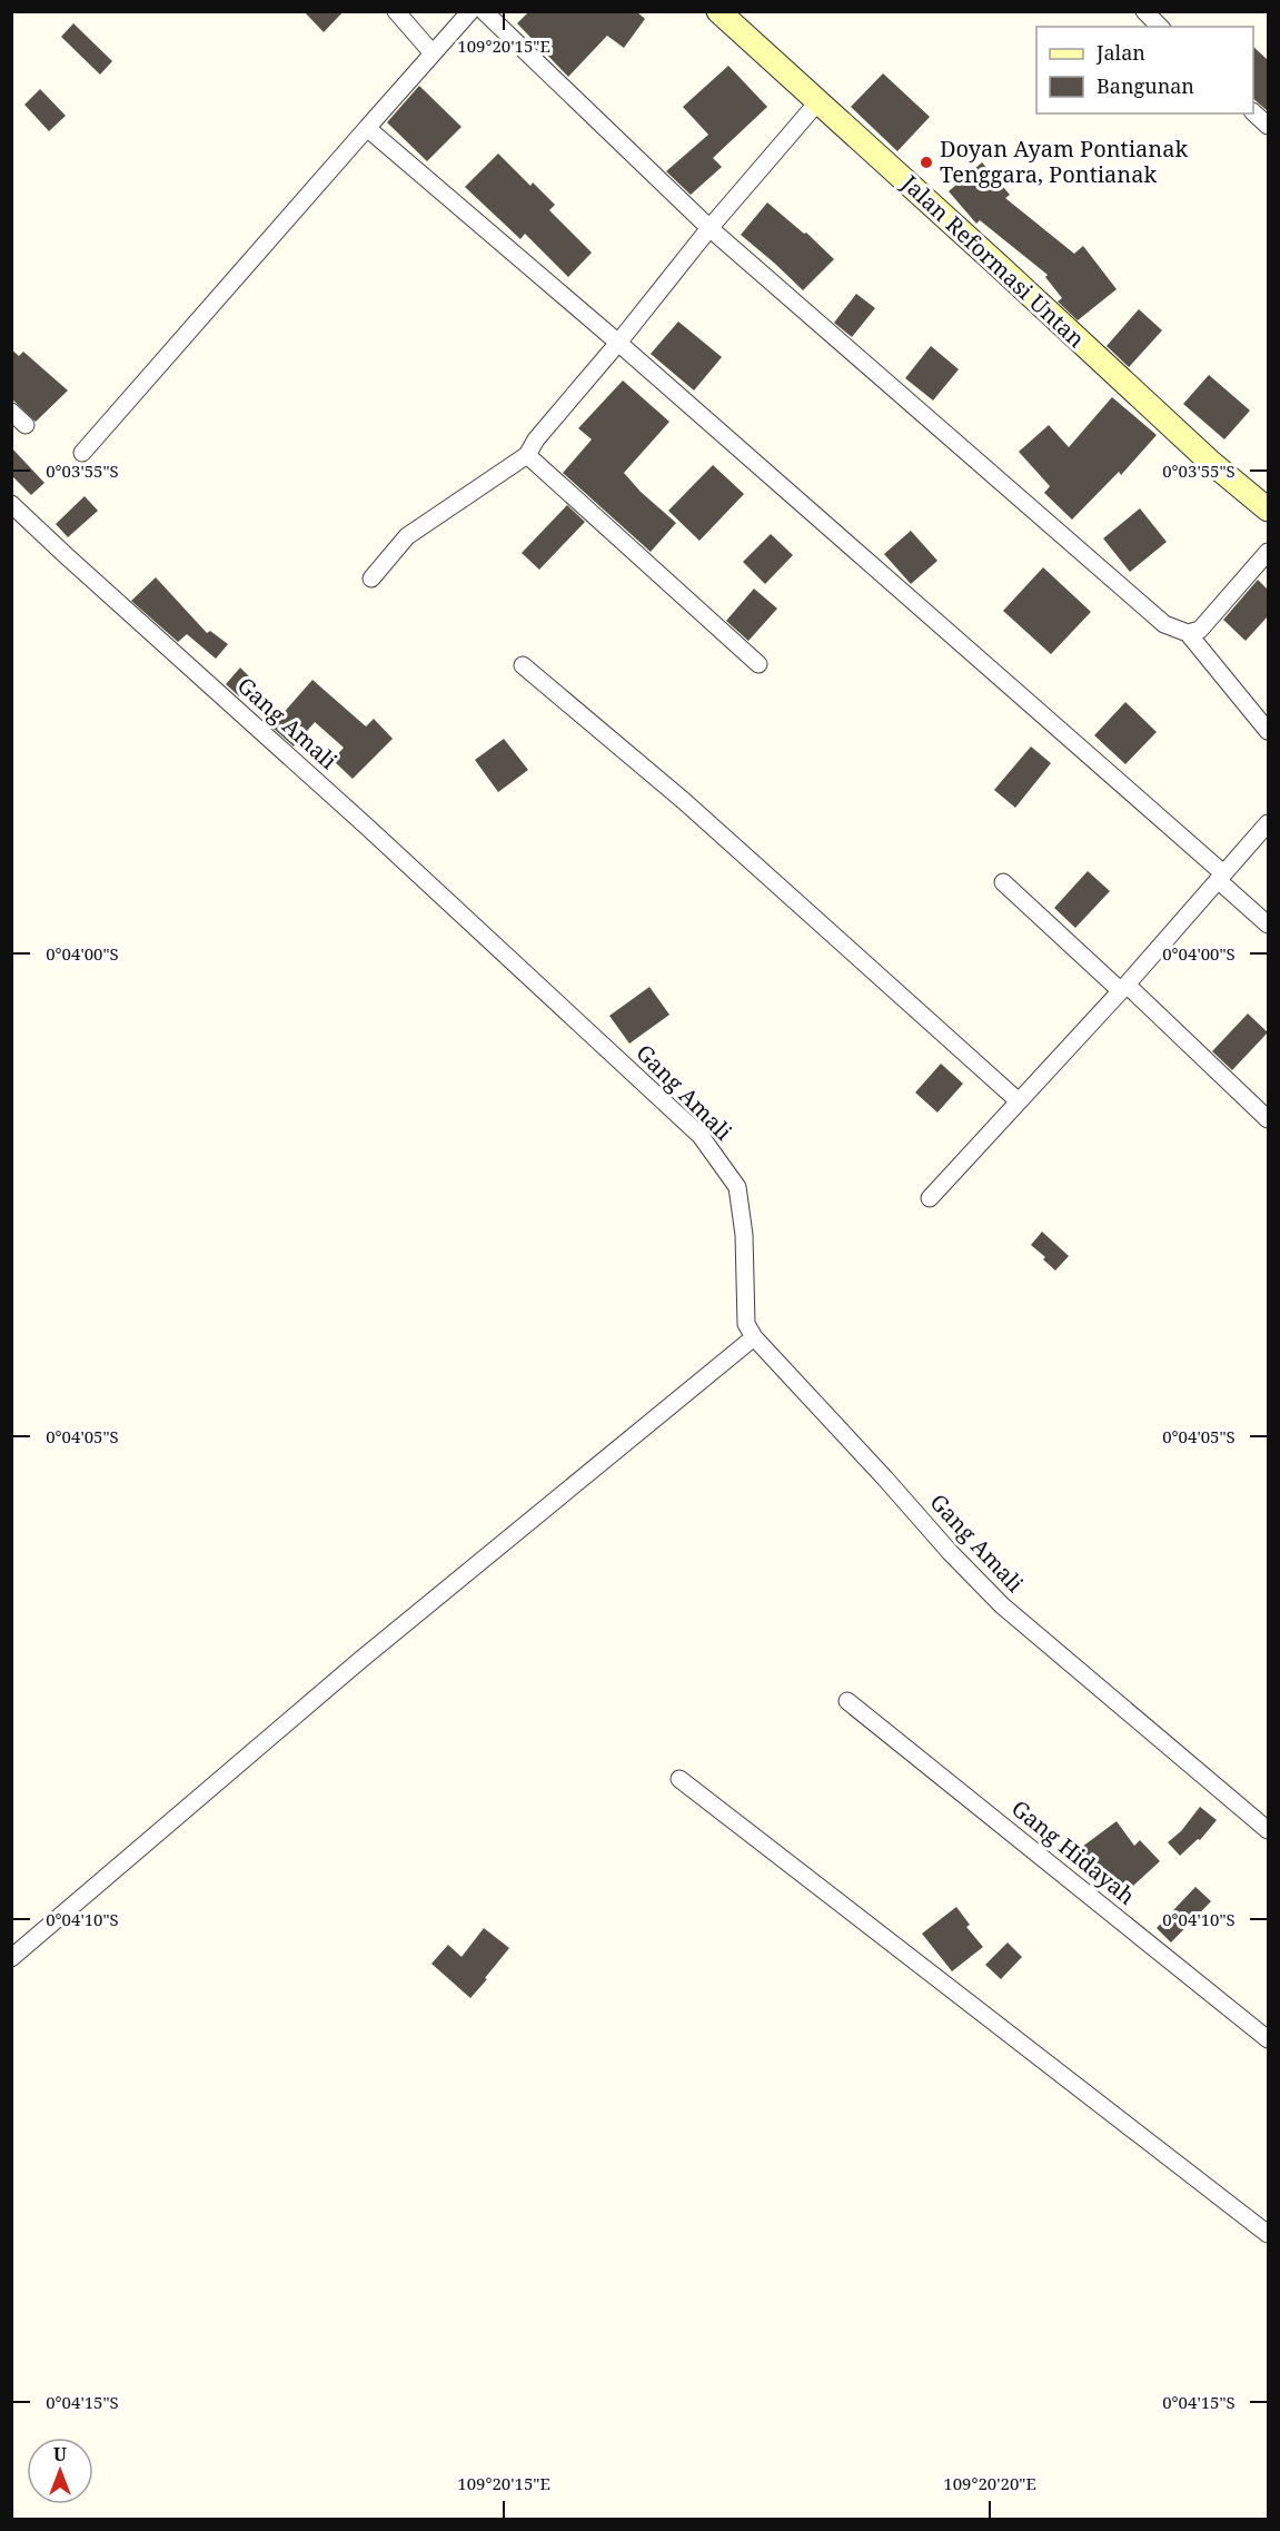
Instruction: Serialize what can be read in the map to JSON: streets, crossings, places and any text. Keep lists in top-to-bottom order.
{
  "streets": {
    "street": ["Jalan Reformasi Untan", "Gang Amali", "Gang Hidayah"]
  },
  "places": ["Doyan Ayam Pontianak Tenggara, Pontianak"],
  "legend": ["Jalan", "Bangunan"],
  "north": "top",
  "coordinates": [
    "109°20'15\"E",
    "0°03'55\"S",
    "0°04'00\"S",
    "0°04'05\"S",
    "0°04'10\"S",
    "0°04'15\"S",
    "109°20'20\"E"
  ]
}
